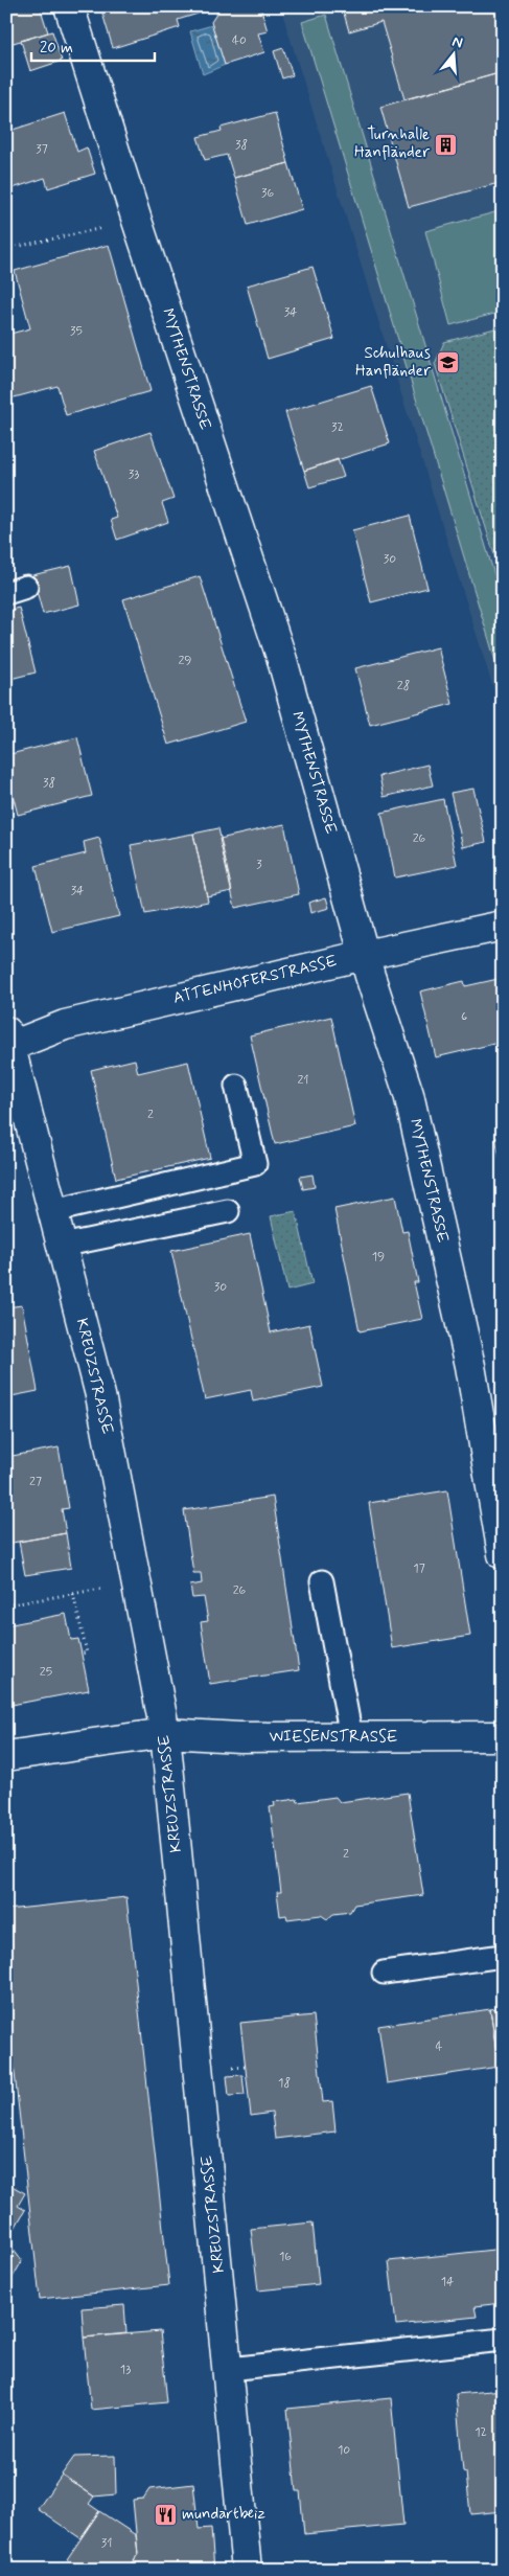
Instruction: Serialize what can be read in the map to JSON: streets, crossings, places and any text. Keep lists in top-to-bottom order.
{
  "streets": {
    "street": [
      "MYTHENSTRASSE",
      "ATTENHOFERSTRASSE",
      "KREUZSTRASSE",
      "WIESENSTRASSE"
    ]
  },
  "crossings": [
    ["MYTHENSTRASSE", "ATTENHOFERSTRASSE"],
    ["ATTENHOFERSTRASSE", "KREUZSTRASSE"],
    ["KREUZSTRASSE", "WIESENSTRASSE"]
  ],
  "places": {
    "building": ["Turnhalle Hanfländer"],
    "school or university": ["Schulhaus Hanfländer"],
    "restaurant": ["mundartbeiz"]
  },
  "house_numbers": [
    "40",
    "38",
    "37",
    "36",
    "34",
    "35",
    "32",
    "33",
    "30",
    "29",
    "28",
    "38",
    "26",
    "3",
    "34",
    "6",
    "21",
    "2",
    "19",
    "30",
    "27",
    "17",
    "26",
    "25",
    "2",
    "4",
    "18",
    "16",
    "14",
    "13",
    "12",
    "10",
    "31"
  ],
  "scale_bar": "20 m",
  "north": "top"
}
